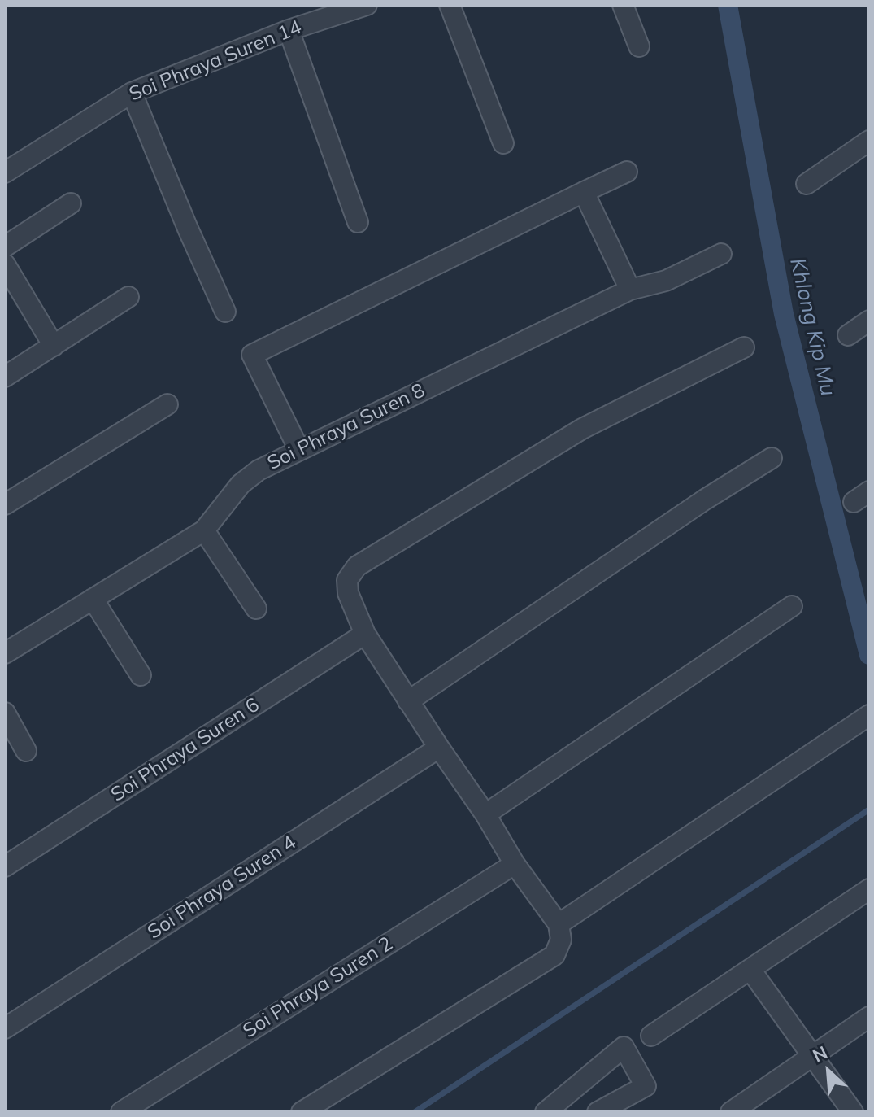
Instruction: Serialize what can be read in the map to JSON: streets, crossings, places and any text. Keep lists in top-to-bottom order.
{
  "streets": {
    "street": [
      "Soi Phraya Suren 14",
      "Soi Phraya Suren 8",
      "Soi Phraya Suren 6",
      "Soi Phraya Suren 4",
      "Soi Phraya Suren 2"
    ]
  },
  "water": ["Khlong Kip Mu"],
  "north": "top left"
}
